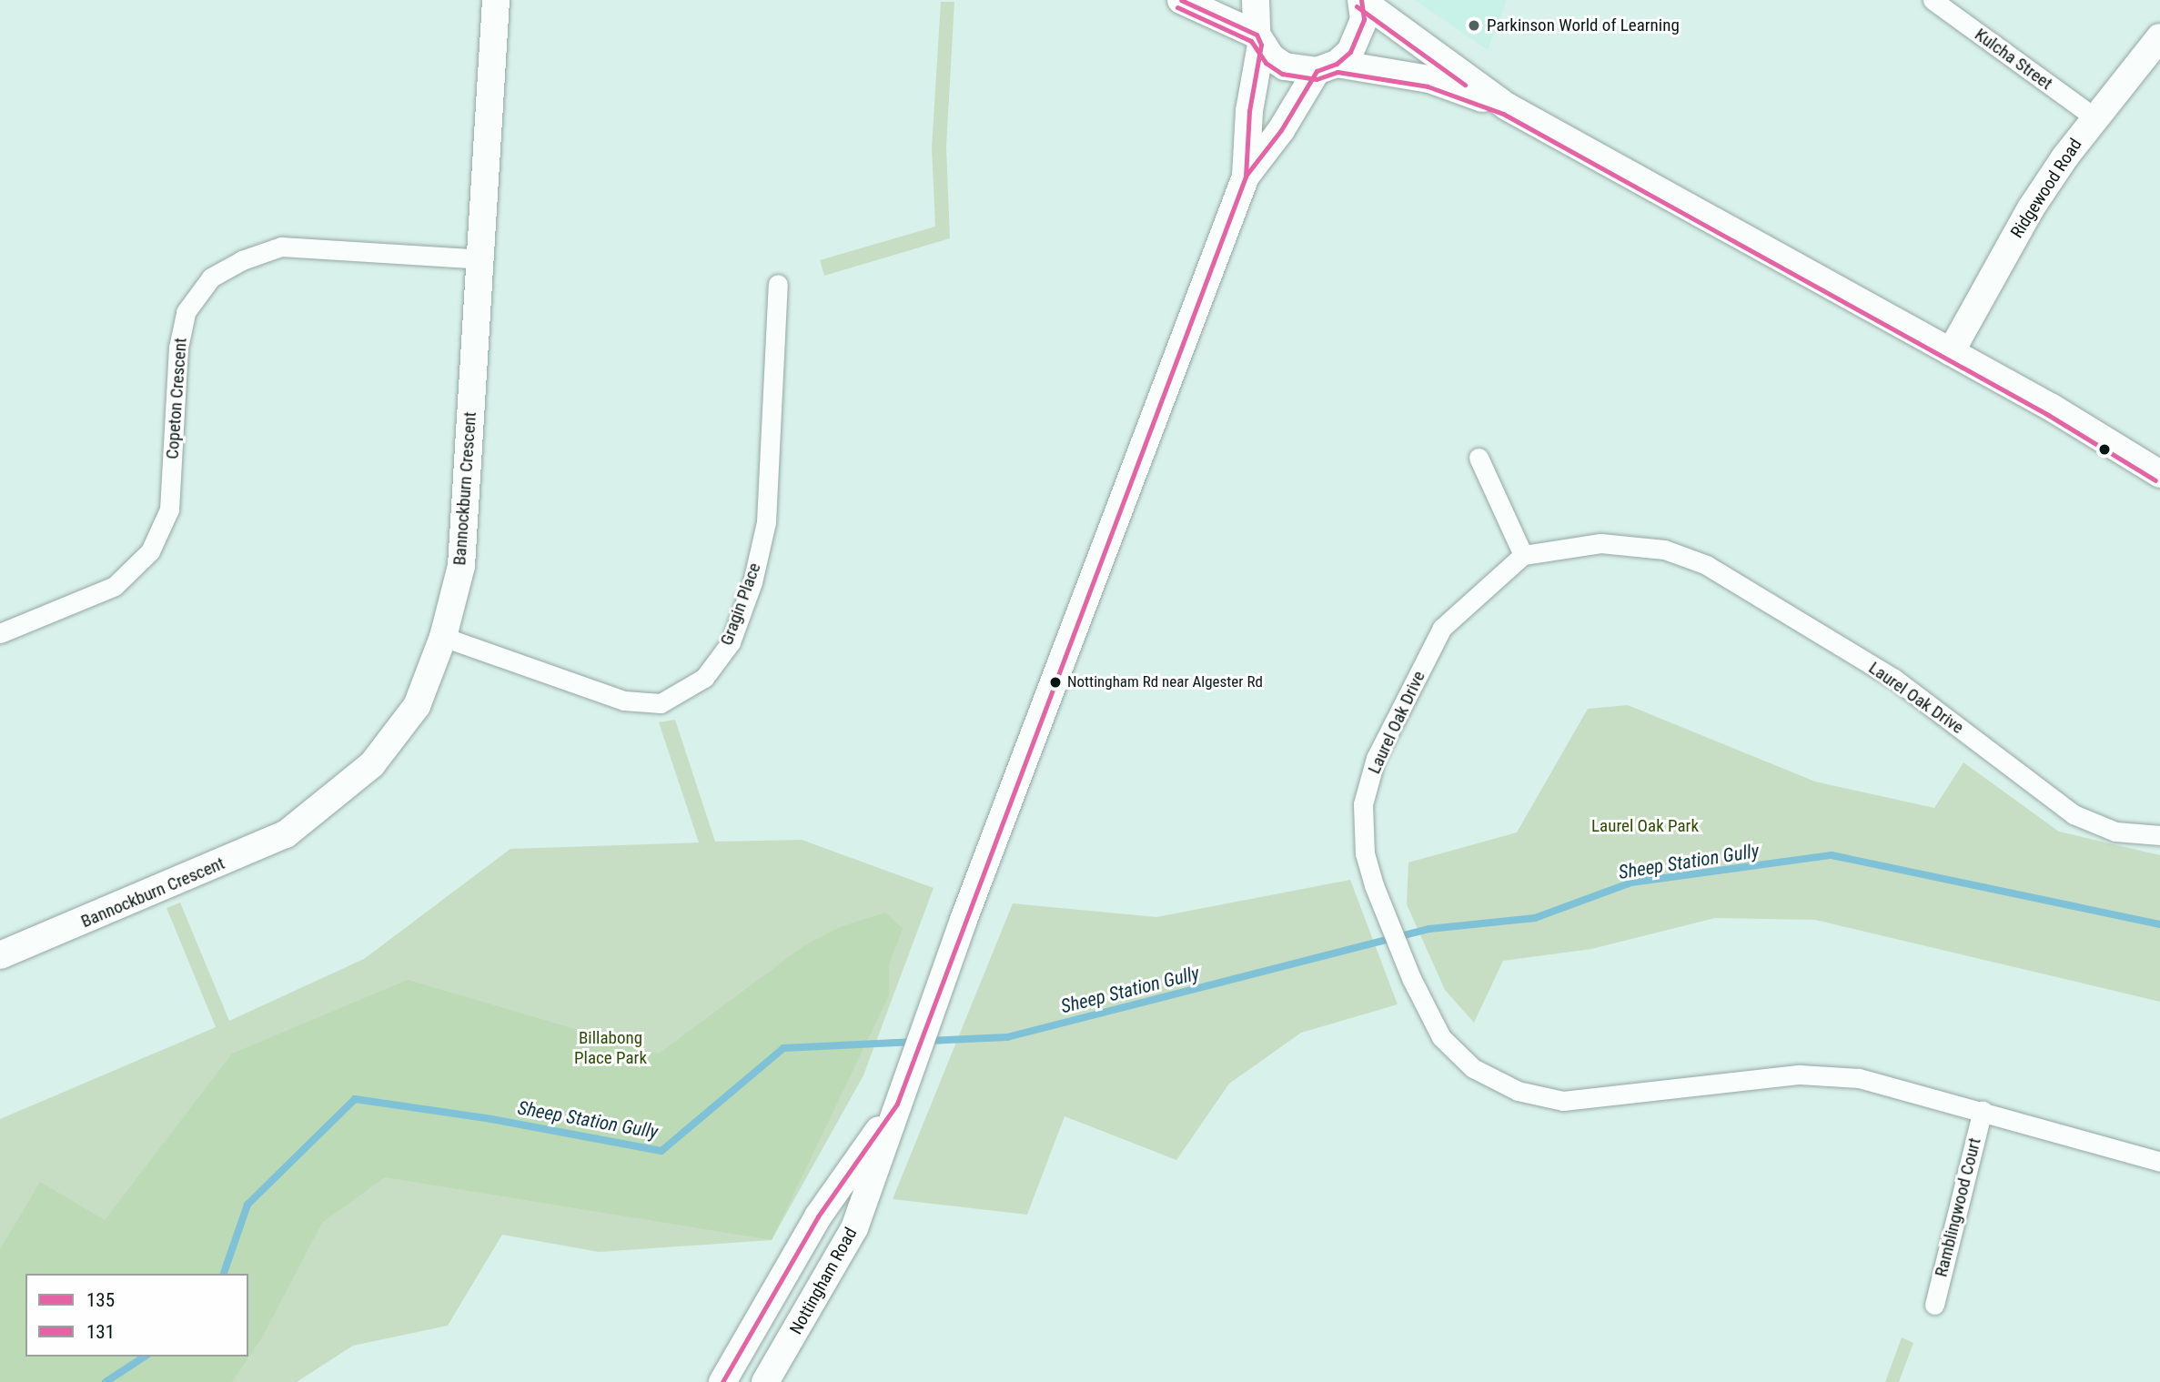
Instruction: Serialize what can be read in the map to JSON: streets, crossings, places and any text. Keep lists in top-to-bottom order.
{
  "streets": {
    "street": [
      "Kulcha Street",
      "Ridgewood Road",
      "Copeton Crescent",
      "Bannockburn Crescent",
      "Gragin Place",
      "Laurel Oak Drive",
      "Ramblingwood Court",
      "Nottingham Road"
    ]
  },
  "crossings": [
    ["Kulcha Street", "Ridgewood Road"],
    ["Copeton Crescent", "Bannockburn Crescent"],
    ["Bannockburn Crescent", "Gragin Place"],
    ["Laurel Oak Drive", "Ramblingwood Court"]
  ],
  "water": ["Sheep Station Gully"],
  "parks": ["Laurel Oak Park", "Billabong Place Park"],
  "places": ["Parkinson World of Learning", "Nottingham Rd near Algester Rd"],
  "lines": ["transit line 135", "transit line 131"],
  "legend": ["135", "131"]
}
